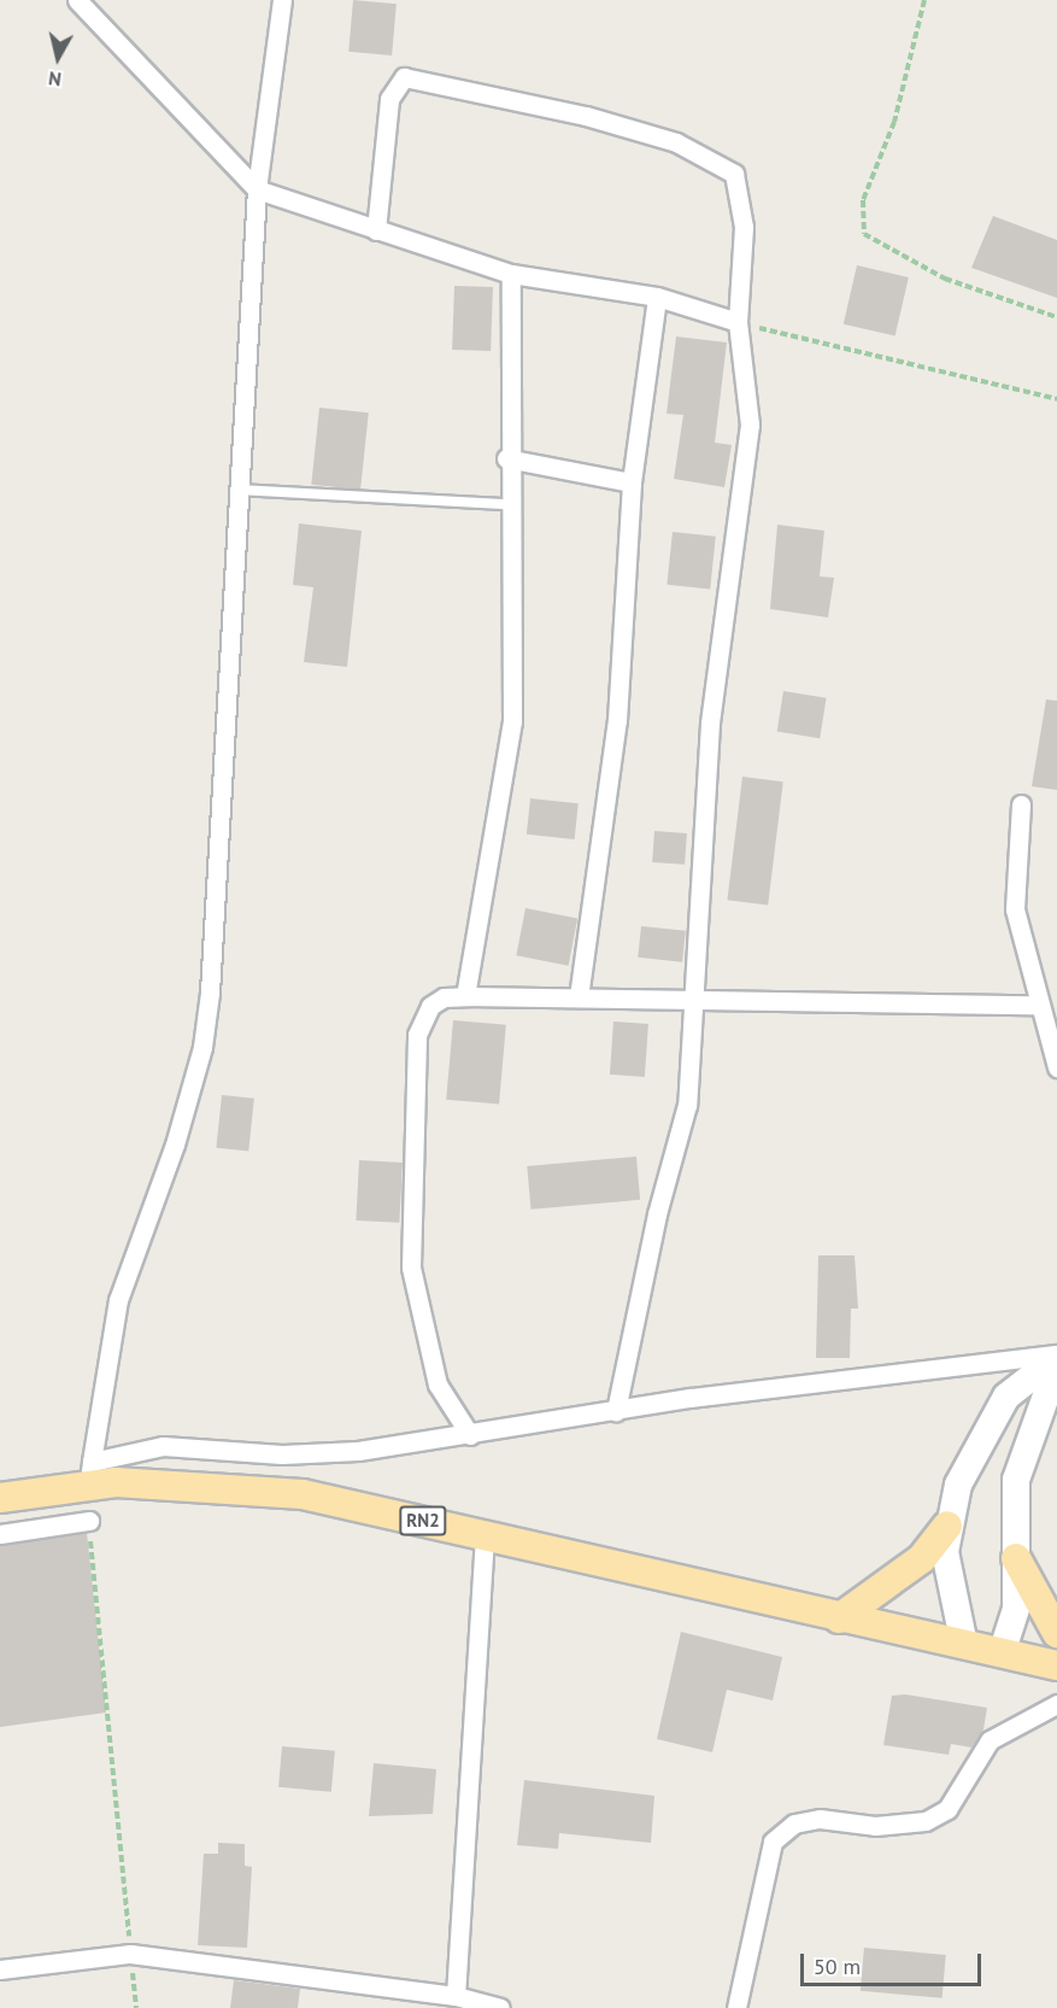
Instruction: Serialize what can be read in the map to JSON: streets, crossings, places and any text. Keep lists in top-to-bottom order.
{
  "streets": {
    "main road": ["RN2"]
  },
  "scale_bar": "50 m",
  "north": "bottom"
}
